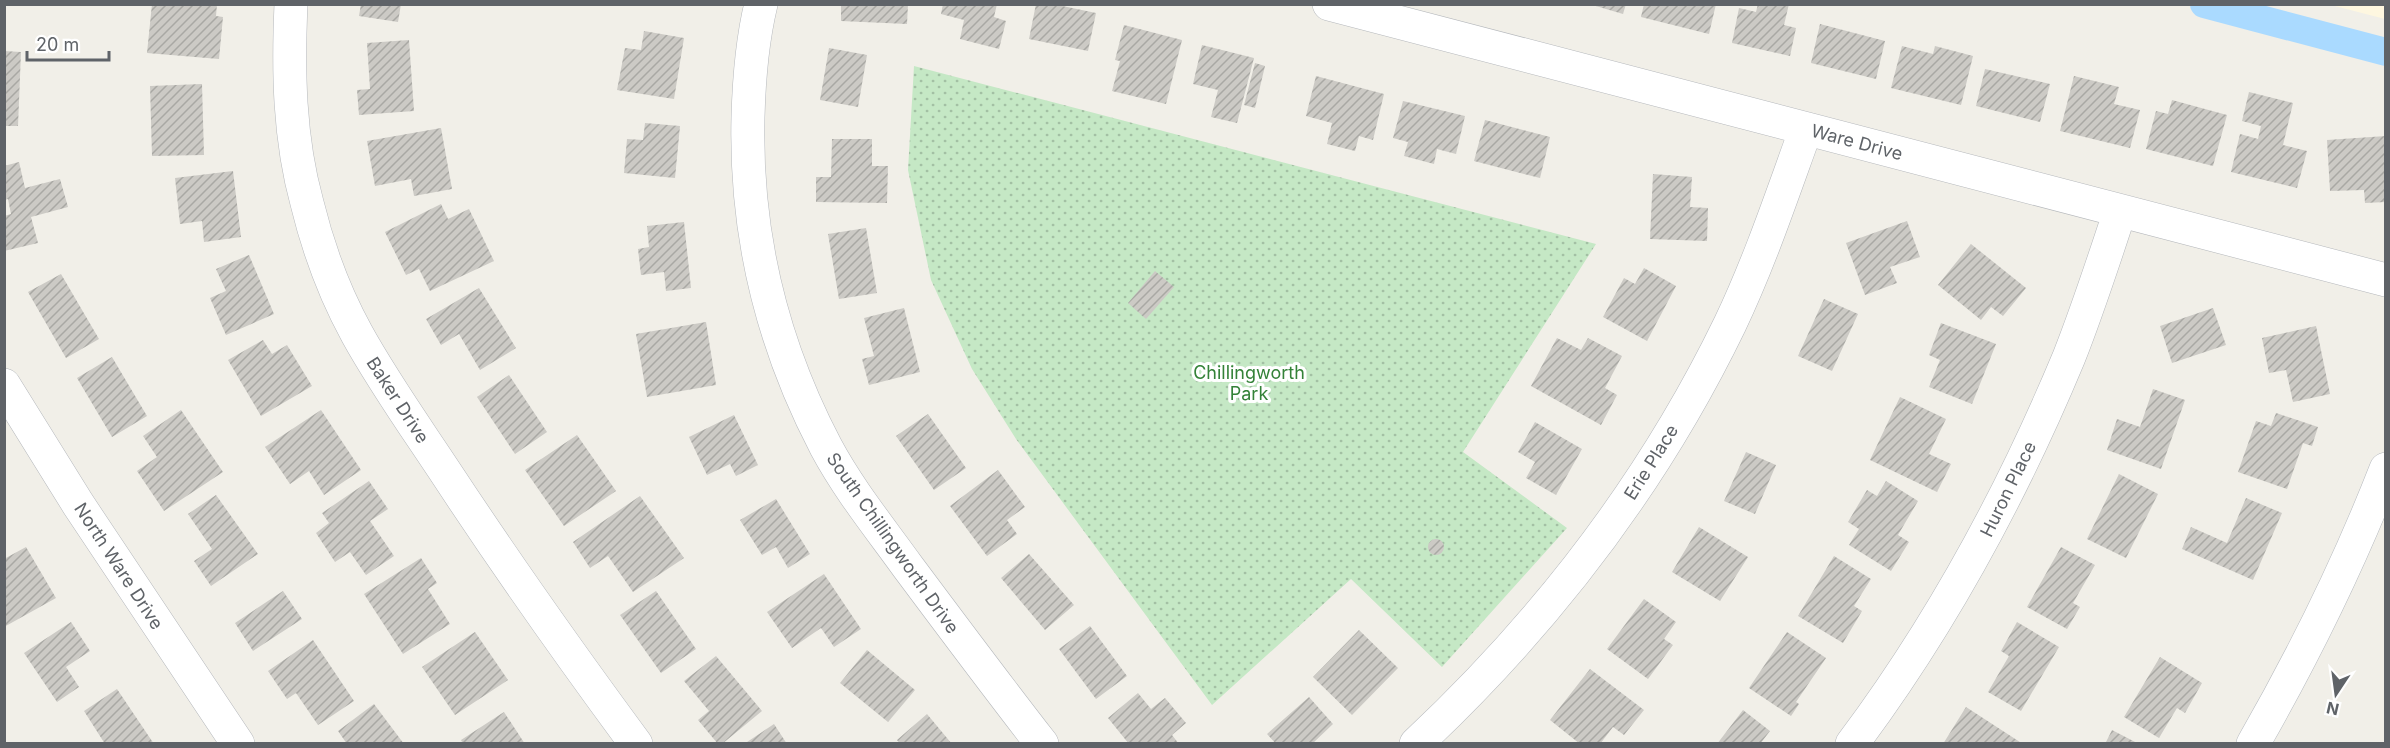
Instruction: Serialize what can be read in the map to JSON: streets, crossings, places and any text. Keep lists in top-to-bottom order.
{
  "streets": {
    "street": [
      "Ware Drive",
      "Baker Drive",
      "Erie Place",
      "Huron Place",
      "South Chillingworth Drive",
      "North Ware Drive"
    ]
  },
  "crossings": [
    ["Ware Drive", "Erie Place"],
    ["Ware Drive", "Huron Place"]
  ],
  "parks": ["Chillingworth Park"],
  "scale_bar": "20 m",
  "north": "bottom"
}
